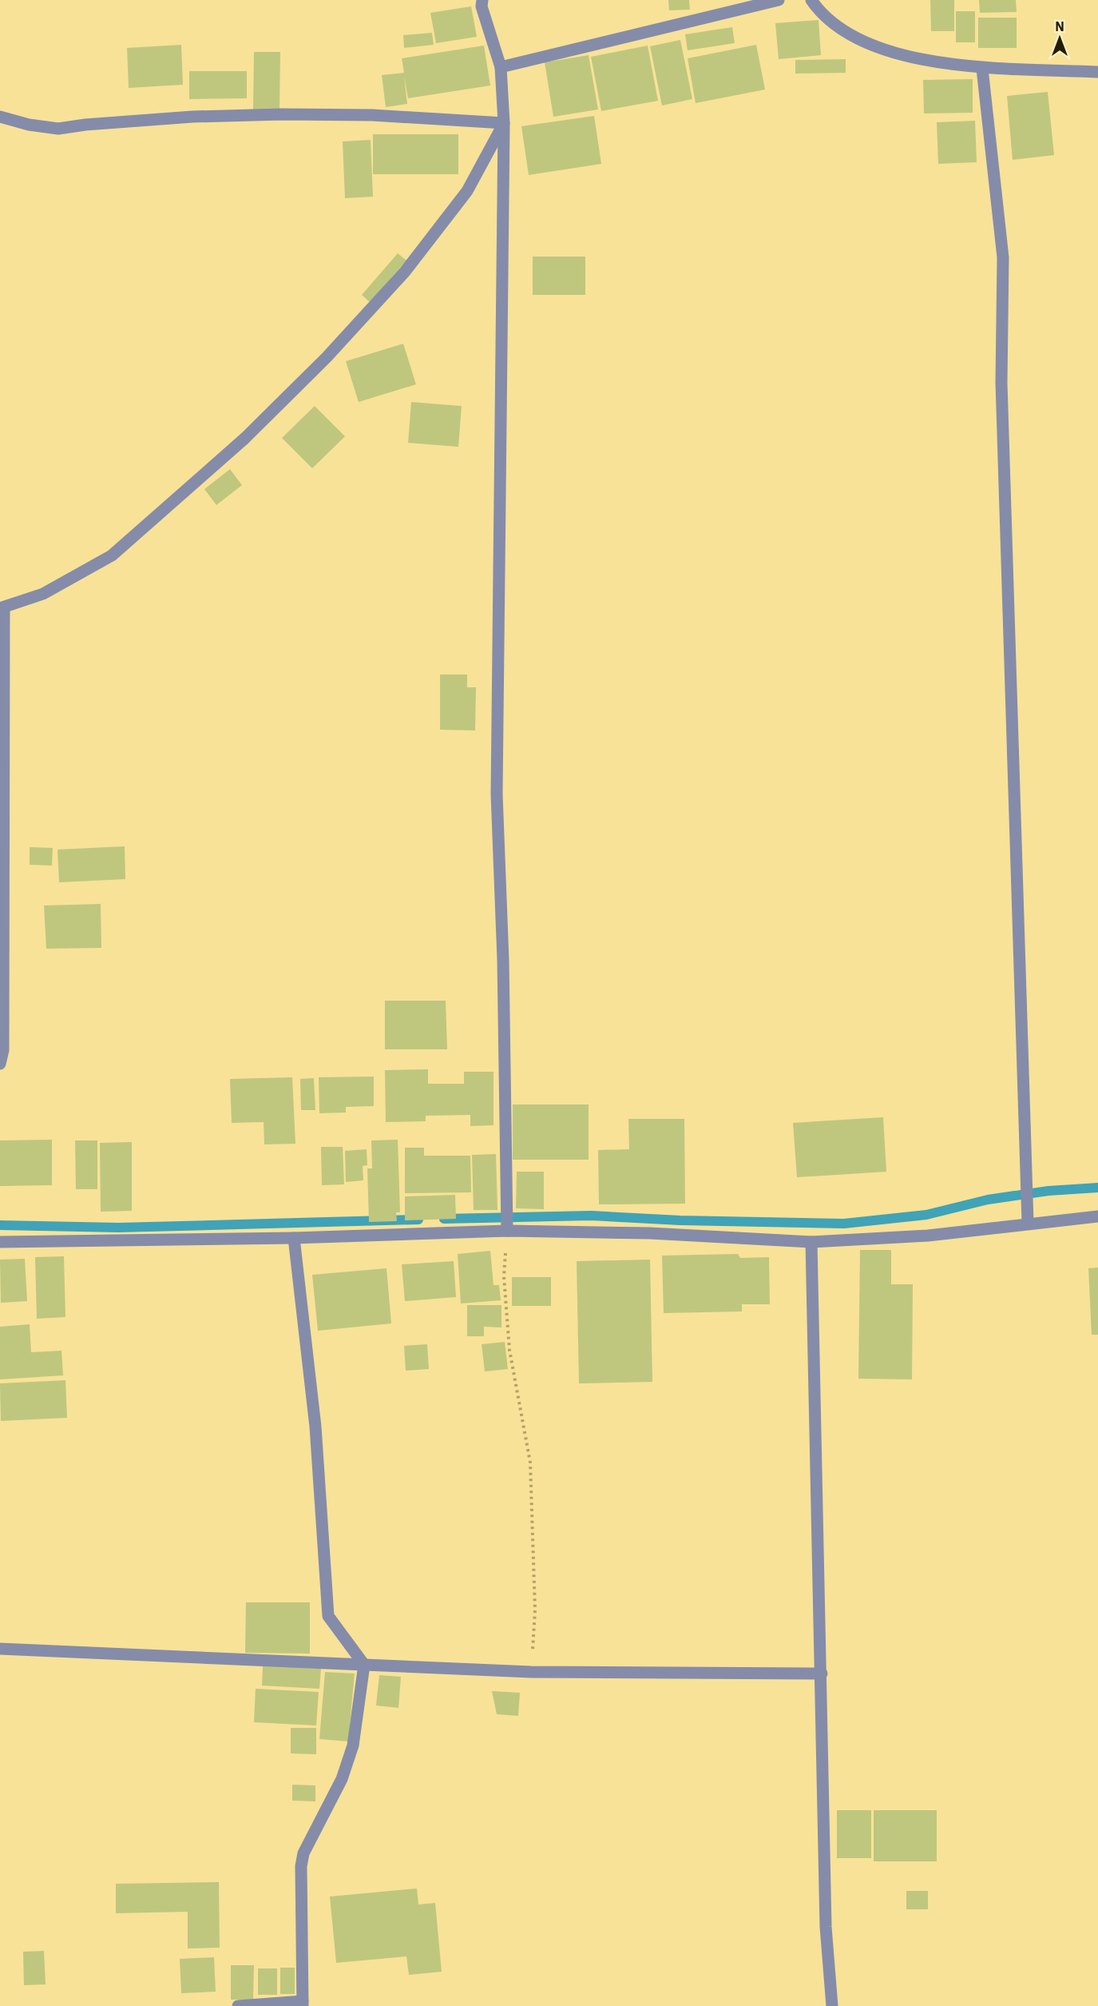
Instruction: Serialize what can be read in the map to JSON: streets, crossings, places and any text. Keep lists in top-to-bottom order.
{
  "north": "top"
}
